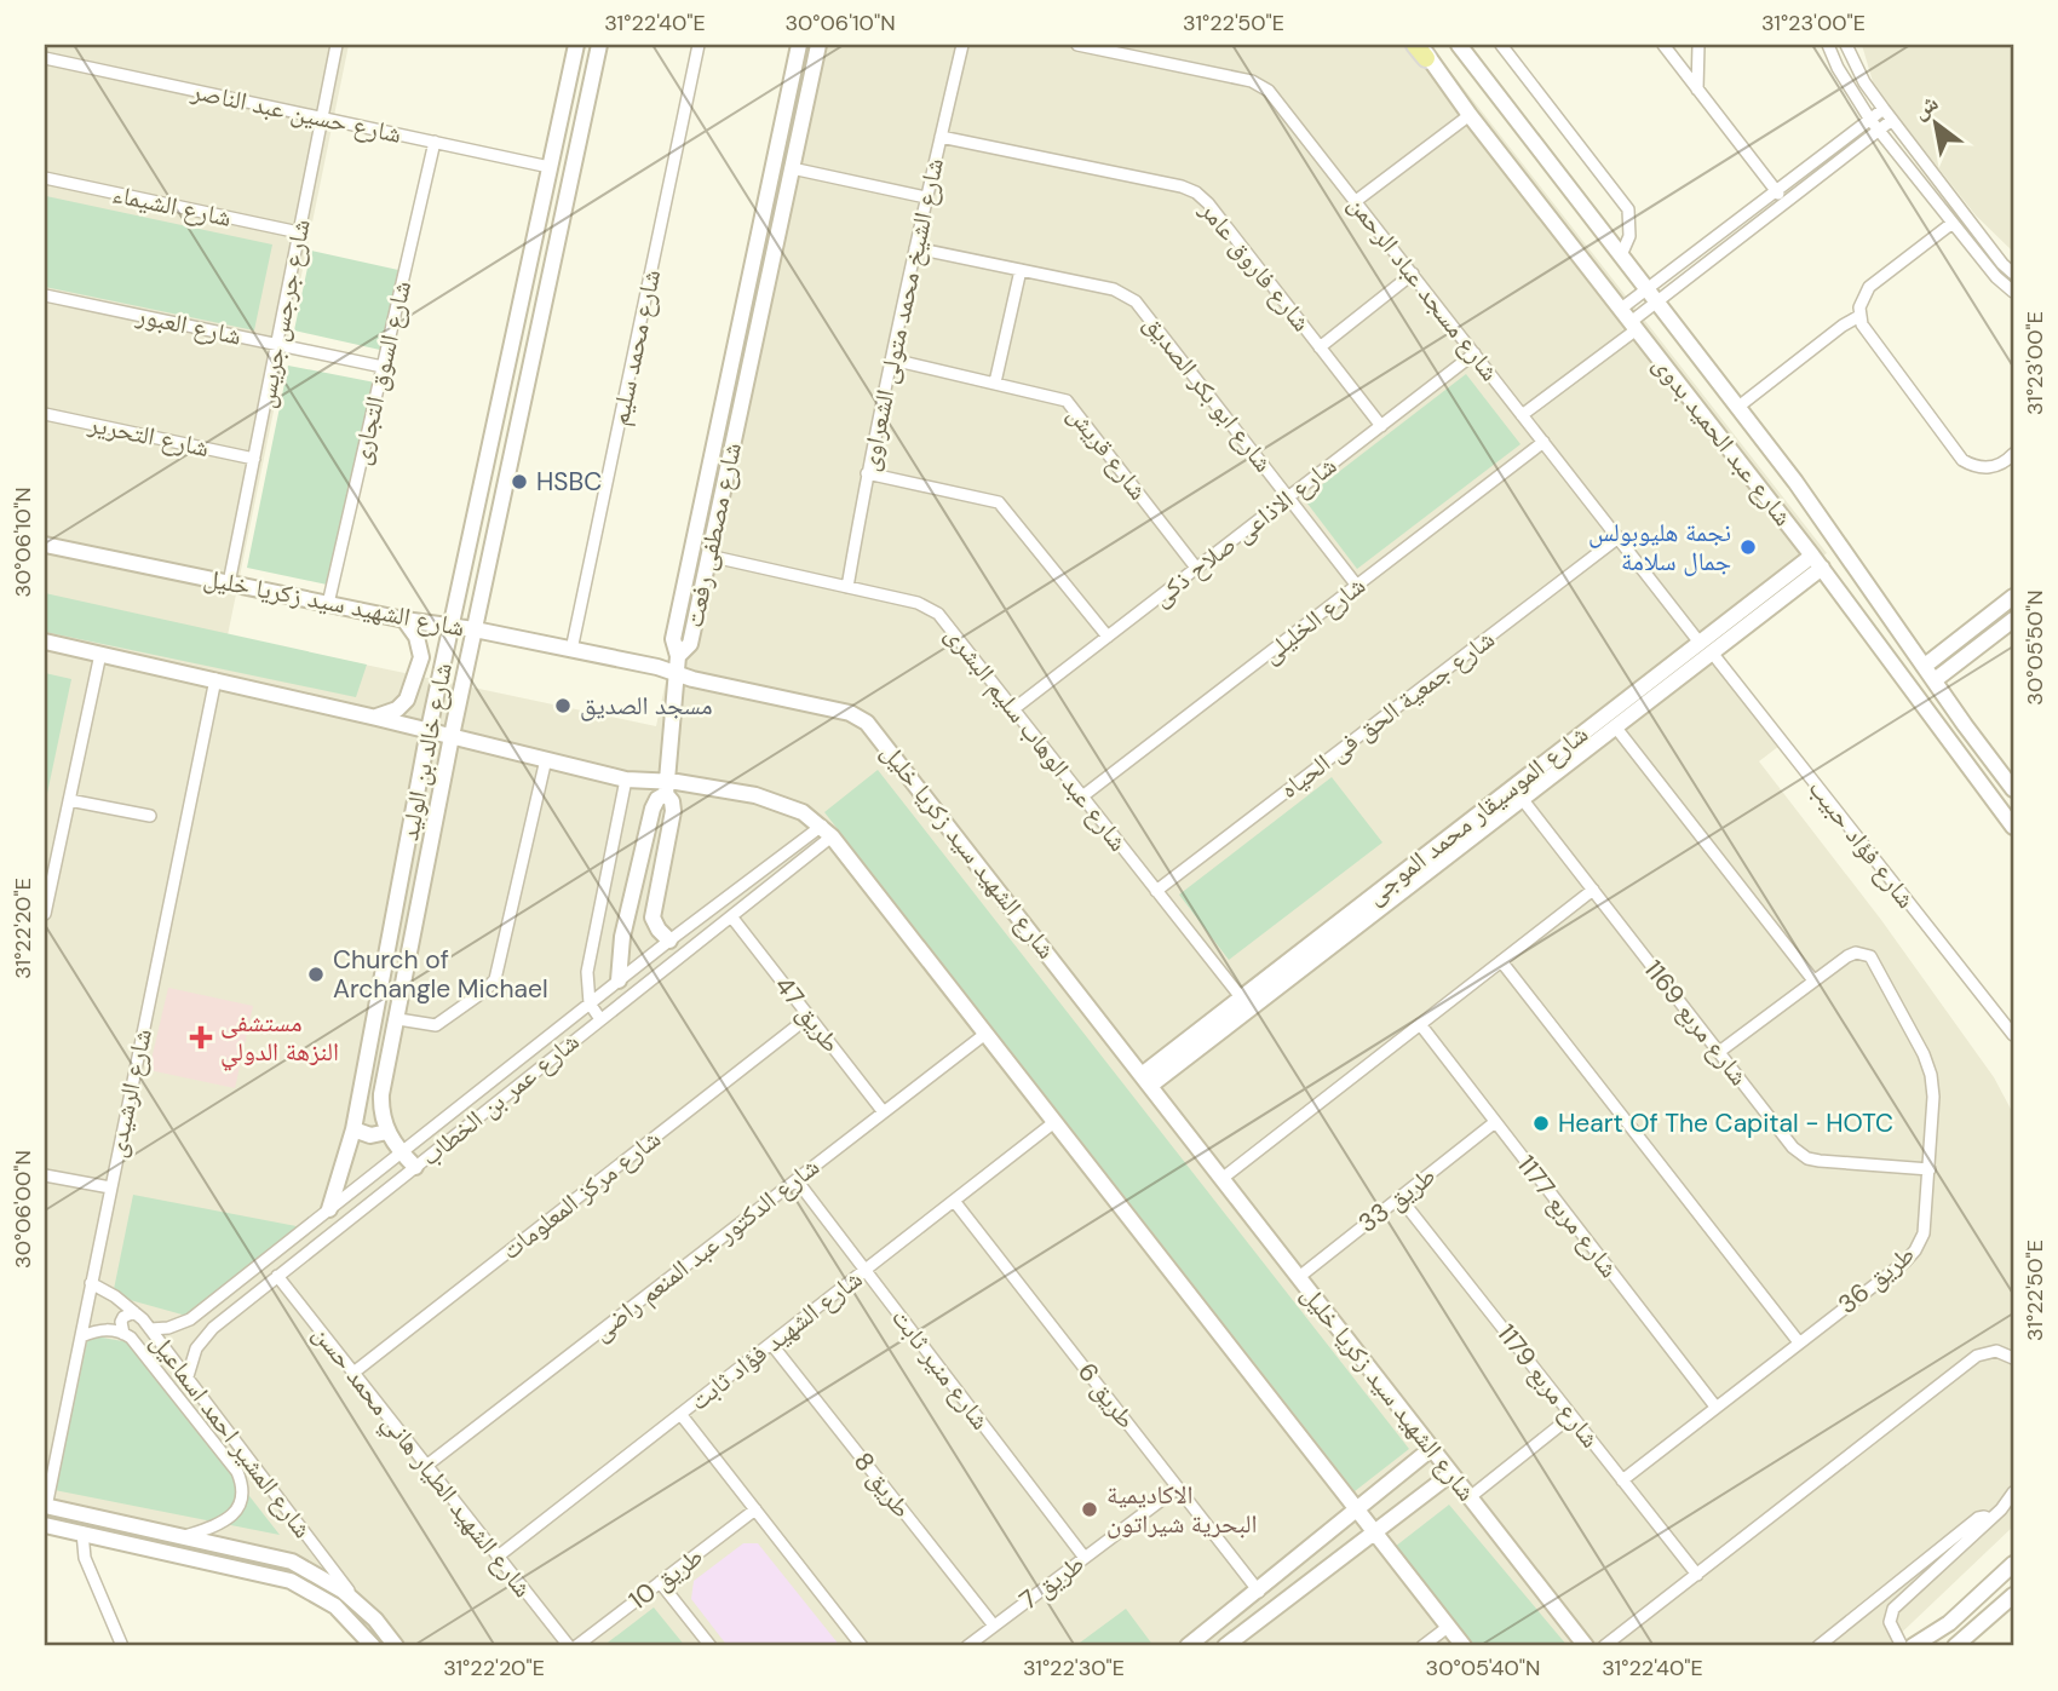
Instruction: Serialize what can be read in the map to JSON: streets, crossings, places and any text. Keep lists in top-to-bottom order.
{
  "streets": {
    "street": [
      "شارع حسين عبد الناصر",
      "شارع الشيماء",
      "شارع فاروق عامر",
      "شارع مسجد عباد الرحمن",
      "شارع جرجس جريس",
      "شارع الشيخ محمد متولى الشعراوى",
      "شارع العبور",
      "شارع محمد سليم",
      "شارع السوق التجارى",
      "شارع ابو بكر الصديق",
      "شارع التحرير",
      "شارع عبد الحميد بدوى",
      "شارع قريش",
      "شارع الاذاعى صلاح ذكى",
      "شارع مصطفى رفعت",
      "شارع الشهيد سيد زكريا خليل",
      "شارع الخليلى",
      "شارع جمعية الحق فى الحياه",
      "شارع عبد الوهاب سليم البشرى",
      "شارع خالد بن الوليد",
      "شارع الموسيقار محمد الموجى",
      "شارع فؤاد حبيب",
      "طريق 47",
      "شارع مربع 1169",
      "شارع الرشيدى",
      "شارع عمر بن الخطاب",
      "شارع مركز المعلومات",
      "طريق 33",
      "شارع مربع 1177",
      "شارع الدكتور عبد المنعم راضى",
      "طريق 36",
      "شارع الشهيد فؤاد ثابت",
      "شارع منير ثابت",
      "شارع مربع 1179",
      "طريق 6",
      "شارع المشير احمد اسماعيل",
      "شارع الشهيد الطيار هاني محمد حسن",
      "طريق 8",
      "طريق 10",
      "طريق 7"
    ]
  },
  "crossings": [
    ["شارع حسين عبد الناصر", "شارع جرجس جريس"],
    ["شارع حسين عبد الناصر", "شارع السوق التجارى"],
    ["شارع حسين عبد الناصر", "شارع خالد بن الوليد"],
    ["شارع الشيماء", "شارع جرجس جريس"],
    ["شارع فاروق عامر", "شارع الشيخ محمد متولى الشعراوى"],
    ["شارع فاروق عامر", "شارع الاذاعى صلاح ذكى"],
    ["شارع مسجد عباد الرحمن", "شارع الاذاعى صلاح ذكى"],
    ["شارع مسجد عباد الرحمن", "شارع الخليلى"],
    ["شارع مسجد عباد الرحمن", "شارع جمعية الحق فى الحياه"],
    ["شارع مسجد عباد الرحمن", "شارع الموسيقار محمد الموجى"],
    ["شارع مسجد عباد الرحمن", "شارع فؤاد حبيب"],
    ["شارع جرجس جريس", "شارع العبور"],
    ["شارع جرجس جريس", "شارع التحرير"],
    ["شارع جرجس جريس", "شارع الشهيد سيد زكريا خليل"],
    ["شارع الشيخ محمد متولى الشعراوى", "شارع ابو بكر الصديق"],
    ["شارع الشيخ محمد متولى الشعراوى", "شارع قريش"],
    ["شارع الشيخ محمد متولى الشعراوى", "شارع عبد الوهاب سليم البشرى"],
    ["شارع العبور", "شارع السوق التجارى"],
    ["شارع محمد سليم", "شارع الشهيد سيد زكريا خليل"],
    ["شارع السوق التجارى", "شارع الشهيد سيد زكريا خليل"],
    ["شارع ابو بكر الصديق", "شارع الاذاعى صلاح ذكى"],
    ["شارع ابو بكر الصديق", "شارع الخليلى"],
    ["شارع عبد الحميد بدوى", "شارع الموسيقار محمد الموجى"],
    ["شارع قريش", "شارع الاذاعى صلاح ذكى"],
    ["شارع الاذاعى صلاح ذكى", "شارع عبد الوهاب سليم البشرى"],
    ["شارع مصطفى رفعت", "شارع عبد الوهاب سليم البشرى"],
    ["شارع الشهيد سيد زكريا خليل", "شارع خالد بن الوليد"],
    ["شارع الشهيد سيد زكريا خليل", "شارع الموسيقار محمد الموجى"],
    ["شارع الشهيد سيد زكريا خليل", "طريق 33"],
    ["شارع الخليلى", "شارع عبد الوهاب سليم البشرى"],
    ["شارع جمعية الحق فى الحياه", "شارع عبد الوهاب سليم البشرى"],
    ["شارع عبد الوهاب سليم البشرى", "شارع الموسيقار محمد الموجى"],
    ["شارع خالد بن الوليد", "شارع عمر بن الخطاب"],
    ["شارع الموسيقار محمد الموجى", "شارع فؤاد حبيب"],
    ["شارع الموسيقار محمد الموجى", "شارع مربع 1169"],
    ["طريق 47", "شارع عمر بن الخطاب"],
    ["طريق 47", "شارع مركز المعلومات"],
    ["طريق 47", "شارع الدكتور عبد المنعم راضى"],
    ["شارع مربع 1169", "طريق 36"],
    ["شارع الرشيدى", "شارع المشير احمد اسماعيل"],
    ["شارع عمر بن الخطاب", "شارع المشير احمد اسماعيل"],
    ["شارع عمر بن الخطاب", "شارع الشهيد الطيار هاني محمد حسن"],
    ["شارع مركز المعلومات", "شارع الشهيد الطيار هاني محمد حسن"],
    ["طريق 33", "شارع مربع 1177"],
    ["طريق 33", "شارع مربع 1179"],
    ["شارع مربع 1177", "طريق 36"],
    ["شارع الدكتور عبد المنعم راضى", "شارع منير ثابت"],
    ["شارع الدكتور عبد المنعم راضى", "شارع الشهيد الطيار هاني محمد حسن"],
    ["طريق 36", "شارع مربع 1179"],
    ["شارع الشهيد فؤاد ثابت", "شارع منير ثابت"],
    ["شارع الشهيد فؤاد ثابت", "طريق 6"],
    ["شارع الشهيد فؤاد ثابت", "شارع الشهيد الطيار هاني محمد حسن"],
    ["شارع الشهيد فؤاد ثابت", "طريق 8"],
    ["شارع منير ثابت", "طريق 7"],
    ["طريق 6", "طريق 7"],
    ["طريق 8", "طريق 7"]
  ],
  "places": {
    "other": [
      "HSBC",
      "نجمة هليوبولس جمال سلامة",
      "مسجد الصديق",
      "Church of Archangle Michael",
      "Heart Of The Capital - HOTC",
      "الاكاديمية البحرية شيراتون"
    ],
    "health": ["مستشفى النزهة الدولي"]
  },
  "north": "top left",
  "coordinates": [
    "31°22'40\"E",
    "30°06'10\"N",
    "31°22'50\"E",
    "31°23'00\"E",
    "30°05'50\"N",
    "31°22'20\"E",
    "30°06'00\"N",
    "31°22'30\"E",
    "30°05'40\"N"
  ]
}
